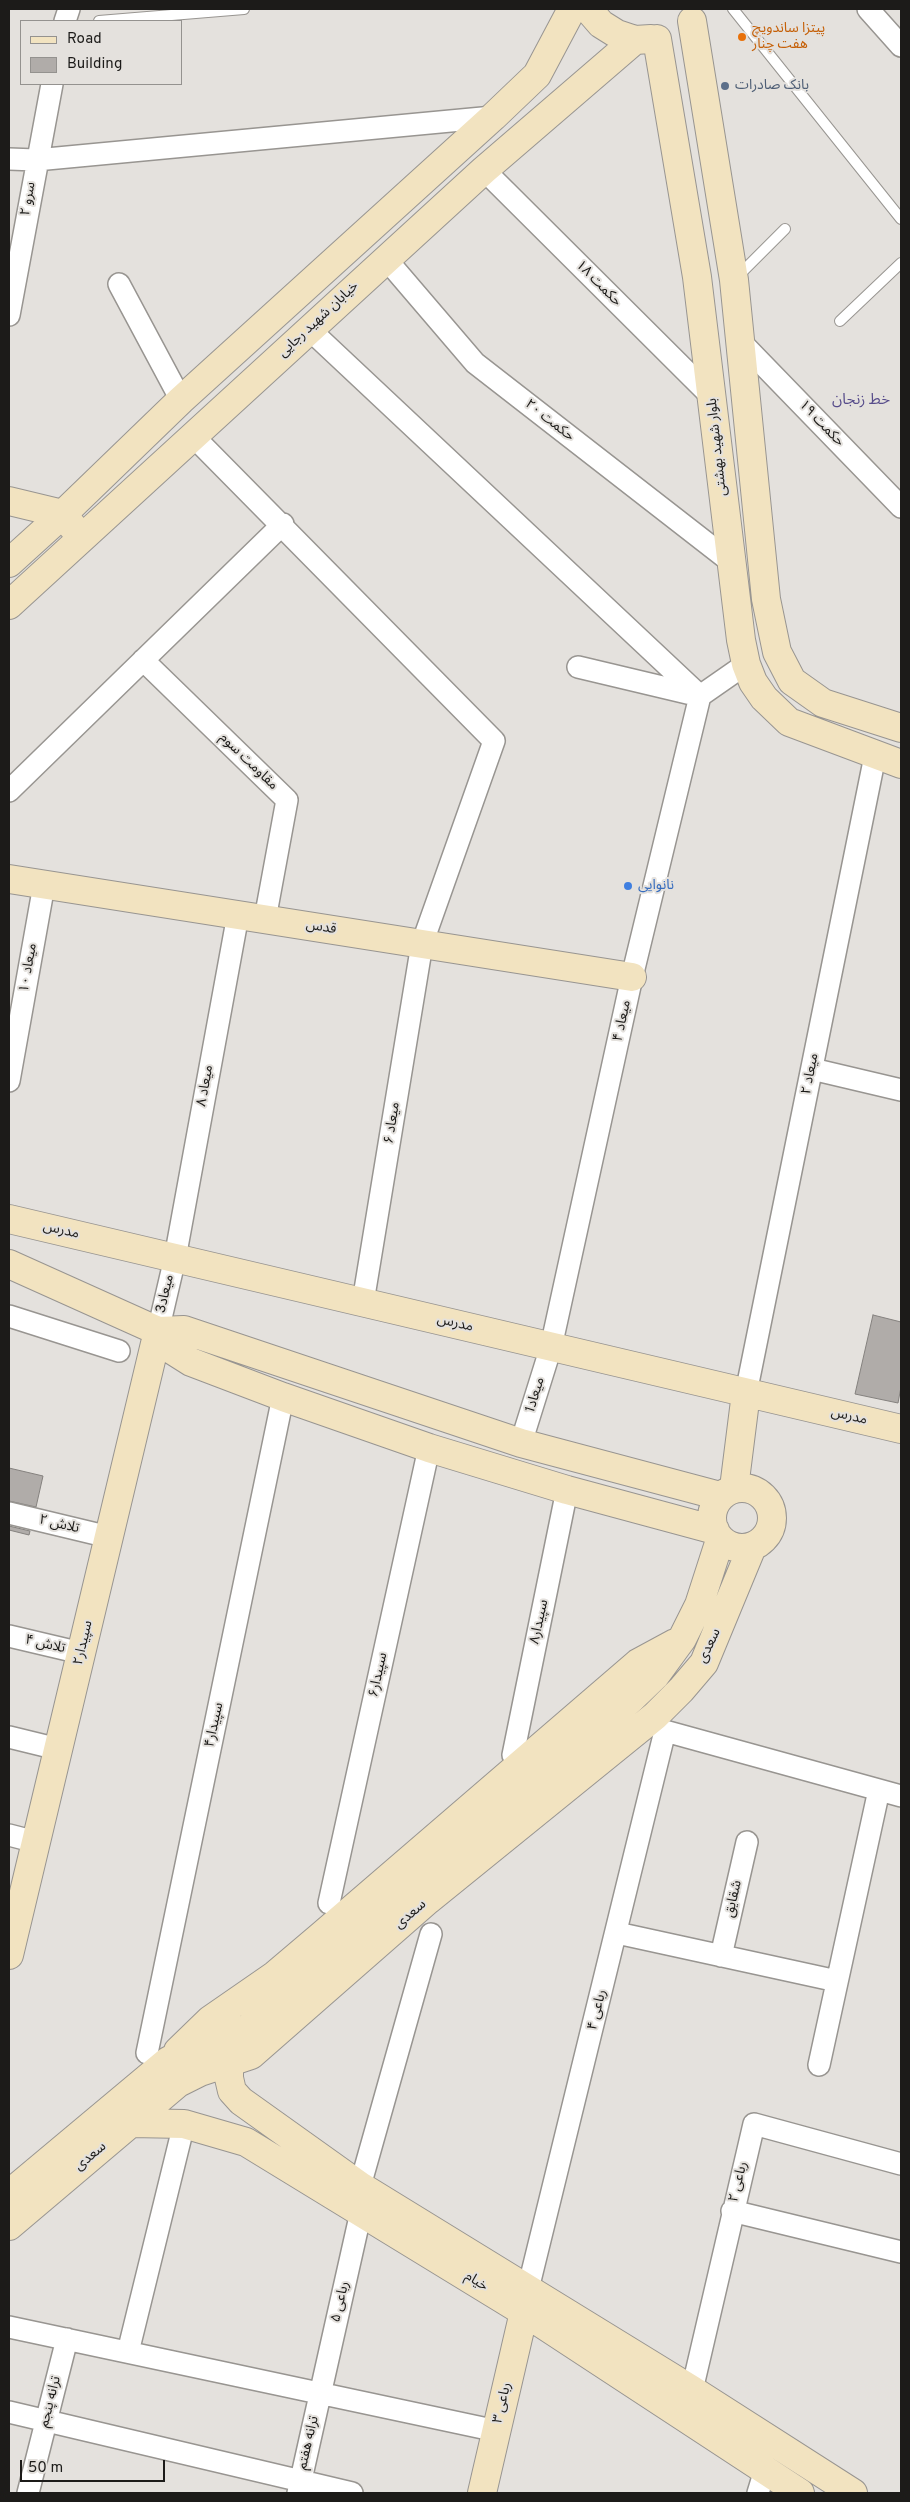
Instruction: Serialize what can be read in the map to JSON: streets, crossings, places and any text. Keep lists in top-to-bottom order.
{
  "streets": {
    "street": [
      "سرو ۲",
      "حکمت ۱۸",
      "خیابان شهید رجایی",
      "حکمت ۲۰",
      "حکمت ۱۹",
      "بلوار شهید بهشتی",
      "مقاومت سوم",
      "قدس",
      "میعاد ۱۰",
      "میعاد ۴",
      "میعاد ۲",
      "میعاد ۸",
      "میعاد ۶",
      "مدرس",
      "میعاد3",
      "میعاد1",
      "تلاش ۲",
      "سپیدار۸",
      "سپیدار۲",
      "تلاش ۴",
      "سعدی",
      "سپیدار۶",
      "سپیدار۴",
      "شقایق",
      "رباعی ۴",
      "رباعی ۲",
      "خیام",
      "رباعی ۵",
      "ترانه پنجم",
      "رباعی ۳",
      "ترانه هفتم"
    ]
  },
  "crossings": [
    ["حکمت ۱۸", "خیابان شهید رجایی"],
    ["حکمت ۱۸", "بلوار شهید بهشتی"],
    ["خیابان شهید رجایی", "حکمت ۲۰"],
    ["خیابان شهید رجایی", "بلوار شهید بهشتی"],
    ["حکمت ۲۰", "بلوار شهید بهشتی"],
    ["بلوار شهید بهشتی", "میعاد ۲"],
    ["مقاومت سوم", "قدس"],
    ["قدس", "میعاد ۱۰"],
    ["قدس", "میعاد ۴"],
    ["قدس", "میعاد ۸"],
    ["قدس", "میعاد ۶"],
    ["میعاد ۴", "مدرس"],
    ["میعاد ۴", "میعاد1"],
    ["میعاد ۲", "مدرس"],
    ["میعاد ۸", "مدرس"],
    ["میعاد ۸", "میعاد3"],
    ["میعاد ۶", "مدرس"],
    ["مدرس", "میعاد3"],
    ["مدرس", "میعاد1"],
    ["میعاد3", "سپیدار۲"],
    ["تلاش ۲", "سپیدار۲"],
    ["سپیدار۲", "تلاش ۴"],
    ["سعدی", "سپیدار۴"],
    ["سعدی", "خیام"],
    ["رباعی ۴", "خیام"],
    ["رباعی ۴", "رباعی ۳"],
    ["رباعی ۲", "خیام"],
    ["خیام", "رباعی ۵"],
    ["خیام", "رباعی ۳"],
    ["رباعی ۵", "ترانه هفتم"]
  ],
  "districts": ["خط زنجان"],
  "places": ["پیتزا ساندویچ هفت چنار", "بانک صادرات", "نانوایی"],
  "legend": ["Road", "Building"],
  "scale_bar": "50 m"
}
